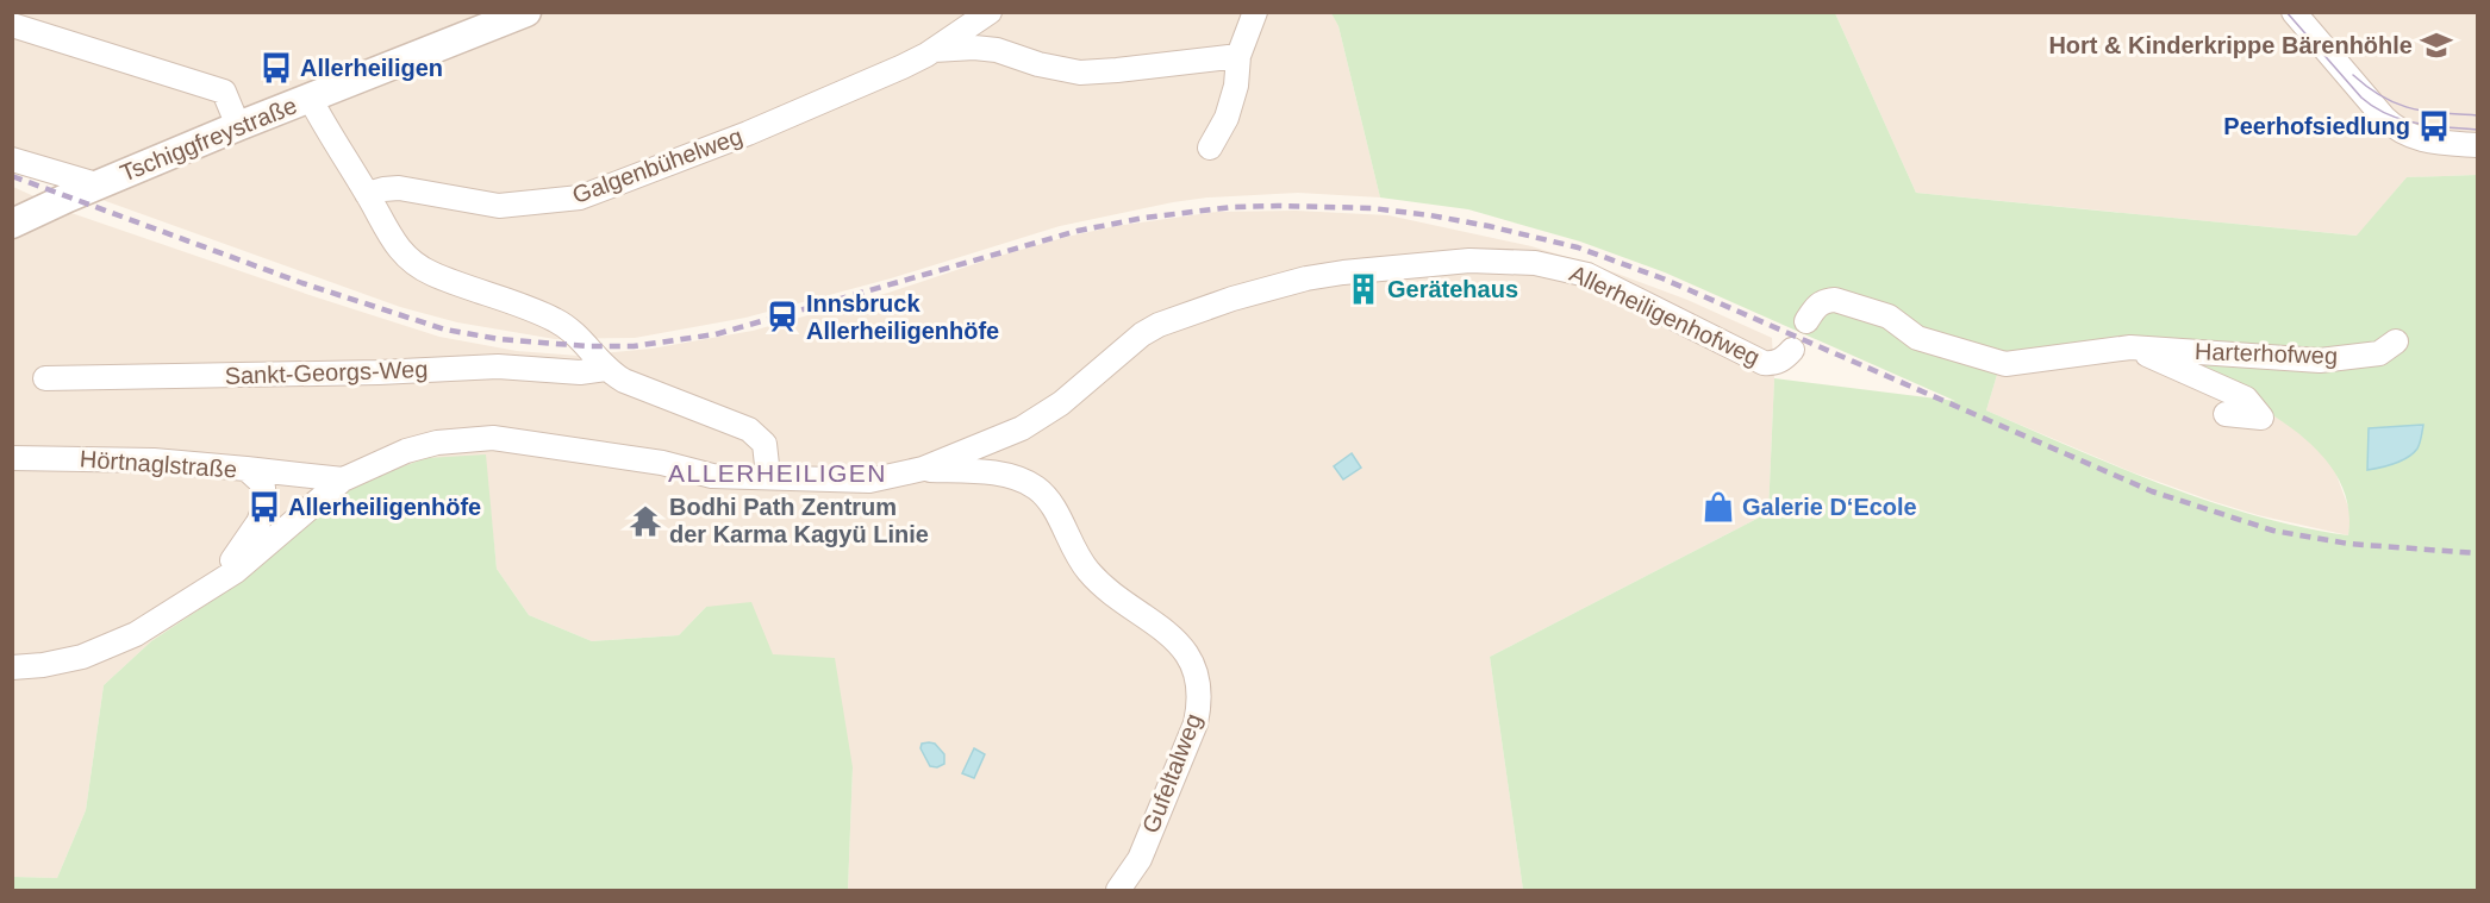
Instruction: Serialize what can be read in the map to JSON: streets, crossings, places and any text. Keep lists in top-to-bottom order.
{
  "streets": {
    "street": [
      "Tschiggfreystraße",
      "Galgenbühelweg",
      "Allerheiligenhofweg",
      "Harterhofweg",
      "Sankt-Georgs-Weg",
      "Hörtnaglstraße",
      "Gufeltalweg"
    ]
  },
  "crossings": [
    ["Allerheiligenhofweg", "Gufeltalweg"]
  ],
  "districts": ["ALLERHEILIGEN"],
  "places": {
    "school or university": ["Hort & Kinderkrippe Bärenhöhle"],
    "bus stop": ["Allerheiligen", "Peerhofsiedlung", "Allerheiligenhöfe"],
    "building": ["Gerätehaus"],
    "station": ["Innsbruck Allerheiligenhöfe"],
    "shop": ["Galerie D‘Ecole"],
    "temple": ["Bodhi Path Zentrum der Karma Kagyü Linie"]
  }
}
